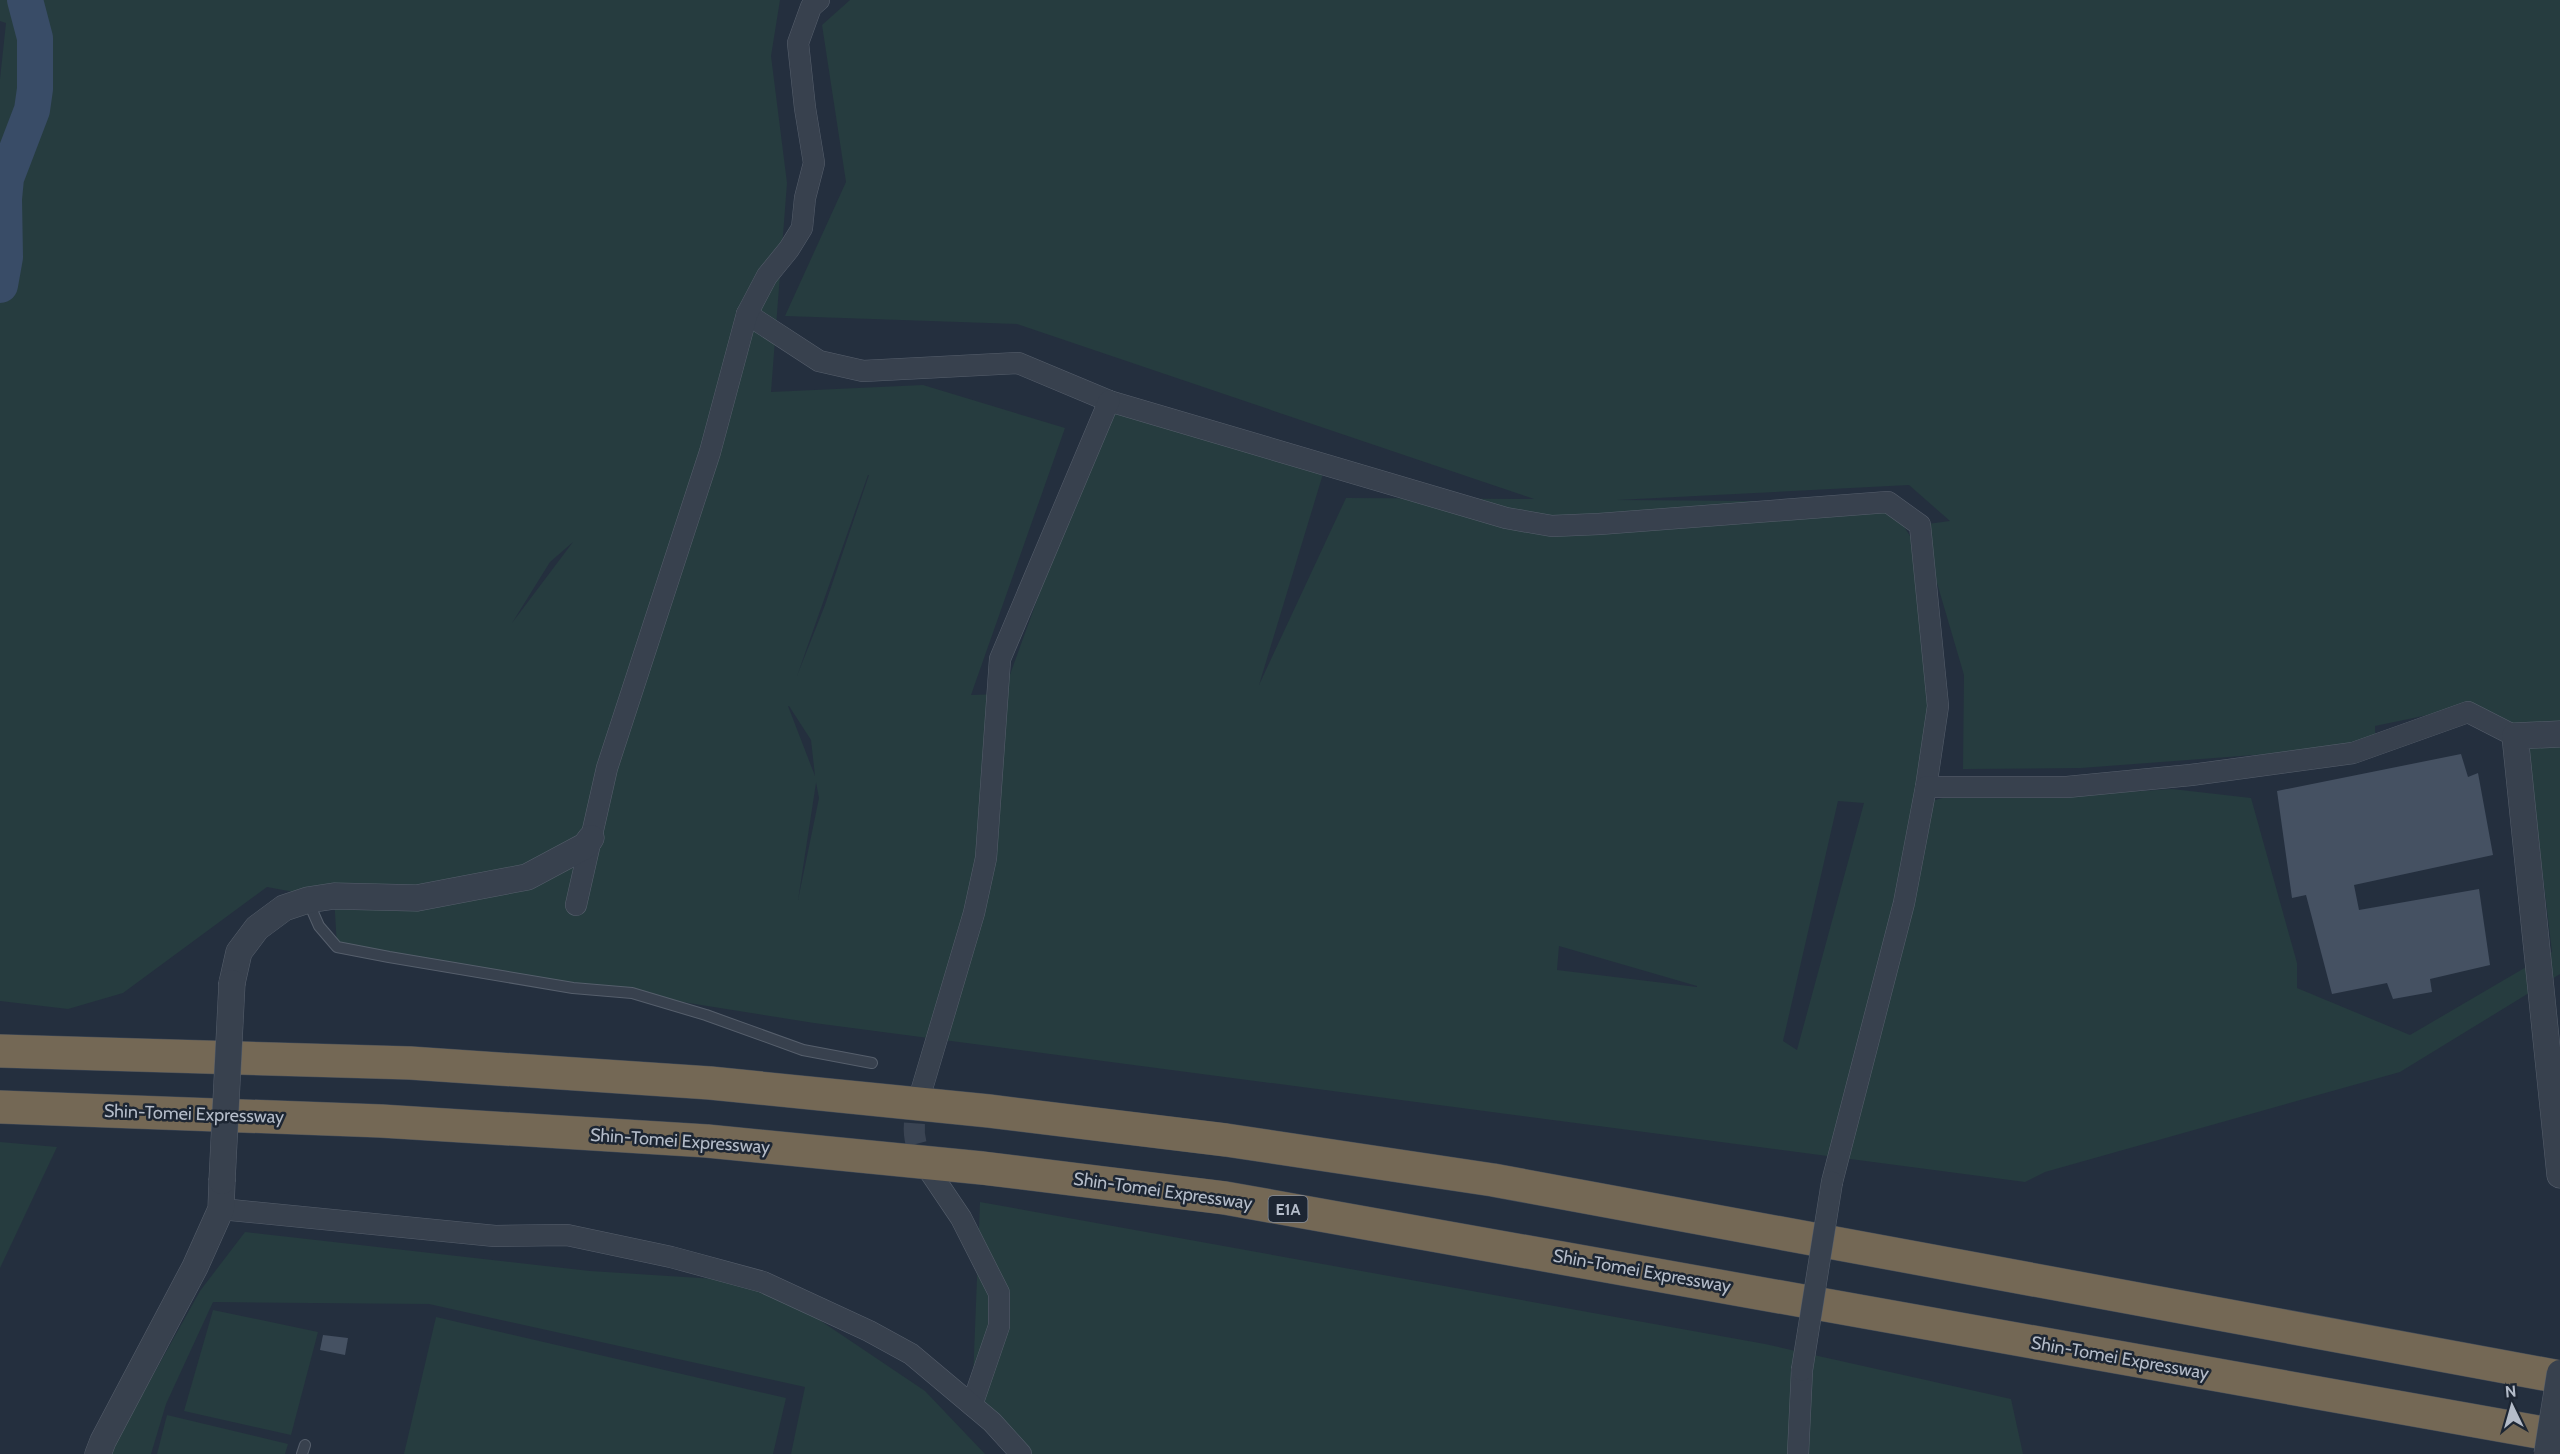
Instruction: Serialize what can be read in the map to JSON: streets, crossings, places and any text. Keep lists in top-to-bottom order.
{
  "streets": {
    "highway": ["Shin-Tomei Expressway", "E1A"]
  },
  "north": "top"
}
